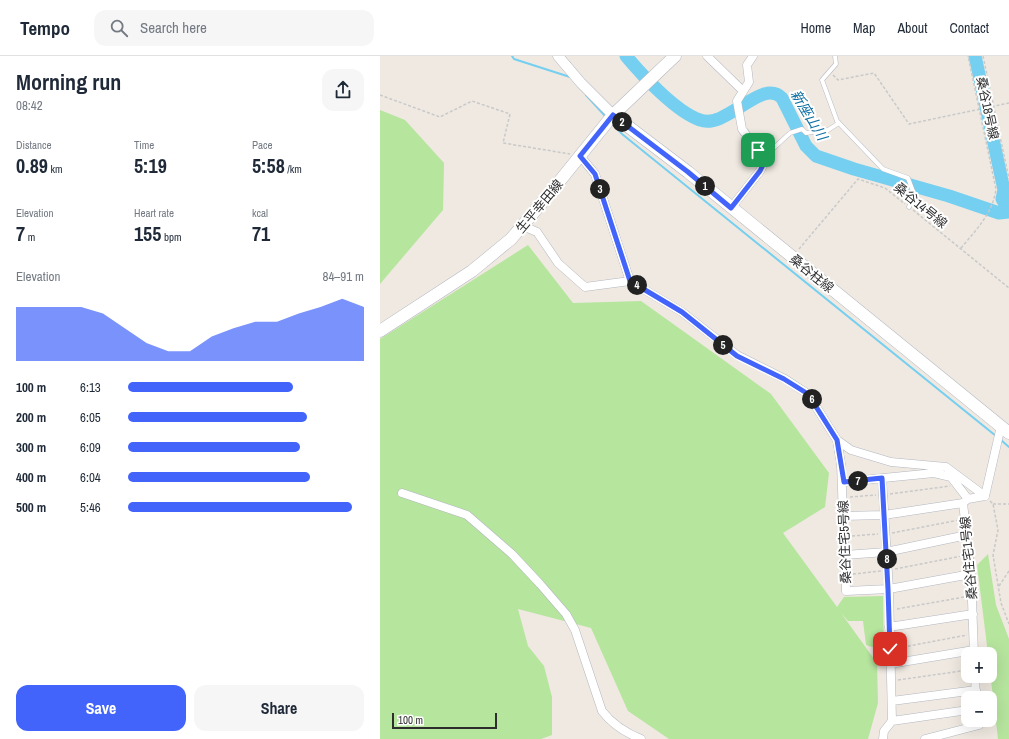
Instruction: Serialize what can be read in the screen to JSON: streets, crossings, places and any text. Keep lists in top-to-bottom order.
{
  "streets": {
    "main road": ["生平幸田線", "桑谷柱線"],
    "street": ["桑谷住宅5号線", "桑谷住宅1号線"],
    "path": ["桑谷18号線", "桑谷14号線"]
  },
  "crossings": [
    ["桑谷18号線", "桑谷14号線"],
    ["桑谷14号線", "桑谷柱線"],
    ["生平幸田線", "桑谷柱線"],
    ["桑谷住宅5号線", "桑谷住宅1号線"]
  ],
  "water": ["新座山川"],
  "scale_bar": "100 m",
  "page": {
    "header": "Tempo",
    "search": "Search here",
    "nav": [
      "Home",
      "Map",
      "About",
      "Contact"
    ],
    "heading": ["Morning run", "08:42"],
    "pins": [
      "2",
      "1",
      "3",
      "4",
      "5",
      "6",
      "7",
      "8"
    ],
    "stats": [
      ["Distance", "0.89 km"],
      ["Time", "5:19"],
      ["Pace", "5:58 /km"],
      ["Elevation", "7 m"],
      ["Heart rate", "155 bpm"],
      ["kcal", "71"]
    ],
    "chart": ["Elevation", "84–91 m"],
    "list": [
      {
        "name": "100 m",
        "note": "6:13"
      },
      {
        "name": "200 m",
        "note": "6:05"
      },
      {
        "name": "300 m",
        "note": "6:09"
      },
      {
        "name": "400 m",
        "note": "6:04"
      },
      {
        "name": "500 m",
        "note": "5:46"
      }
    ],
    "map_buttons": ["+", "−"],
    "buttons": ["Save", "Share"],
    "scale": "100 m"
  }
}
